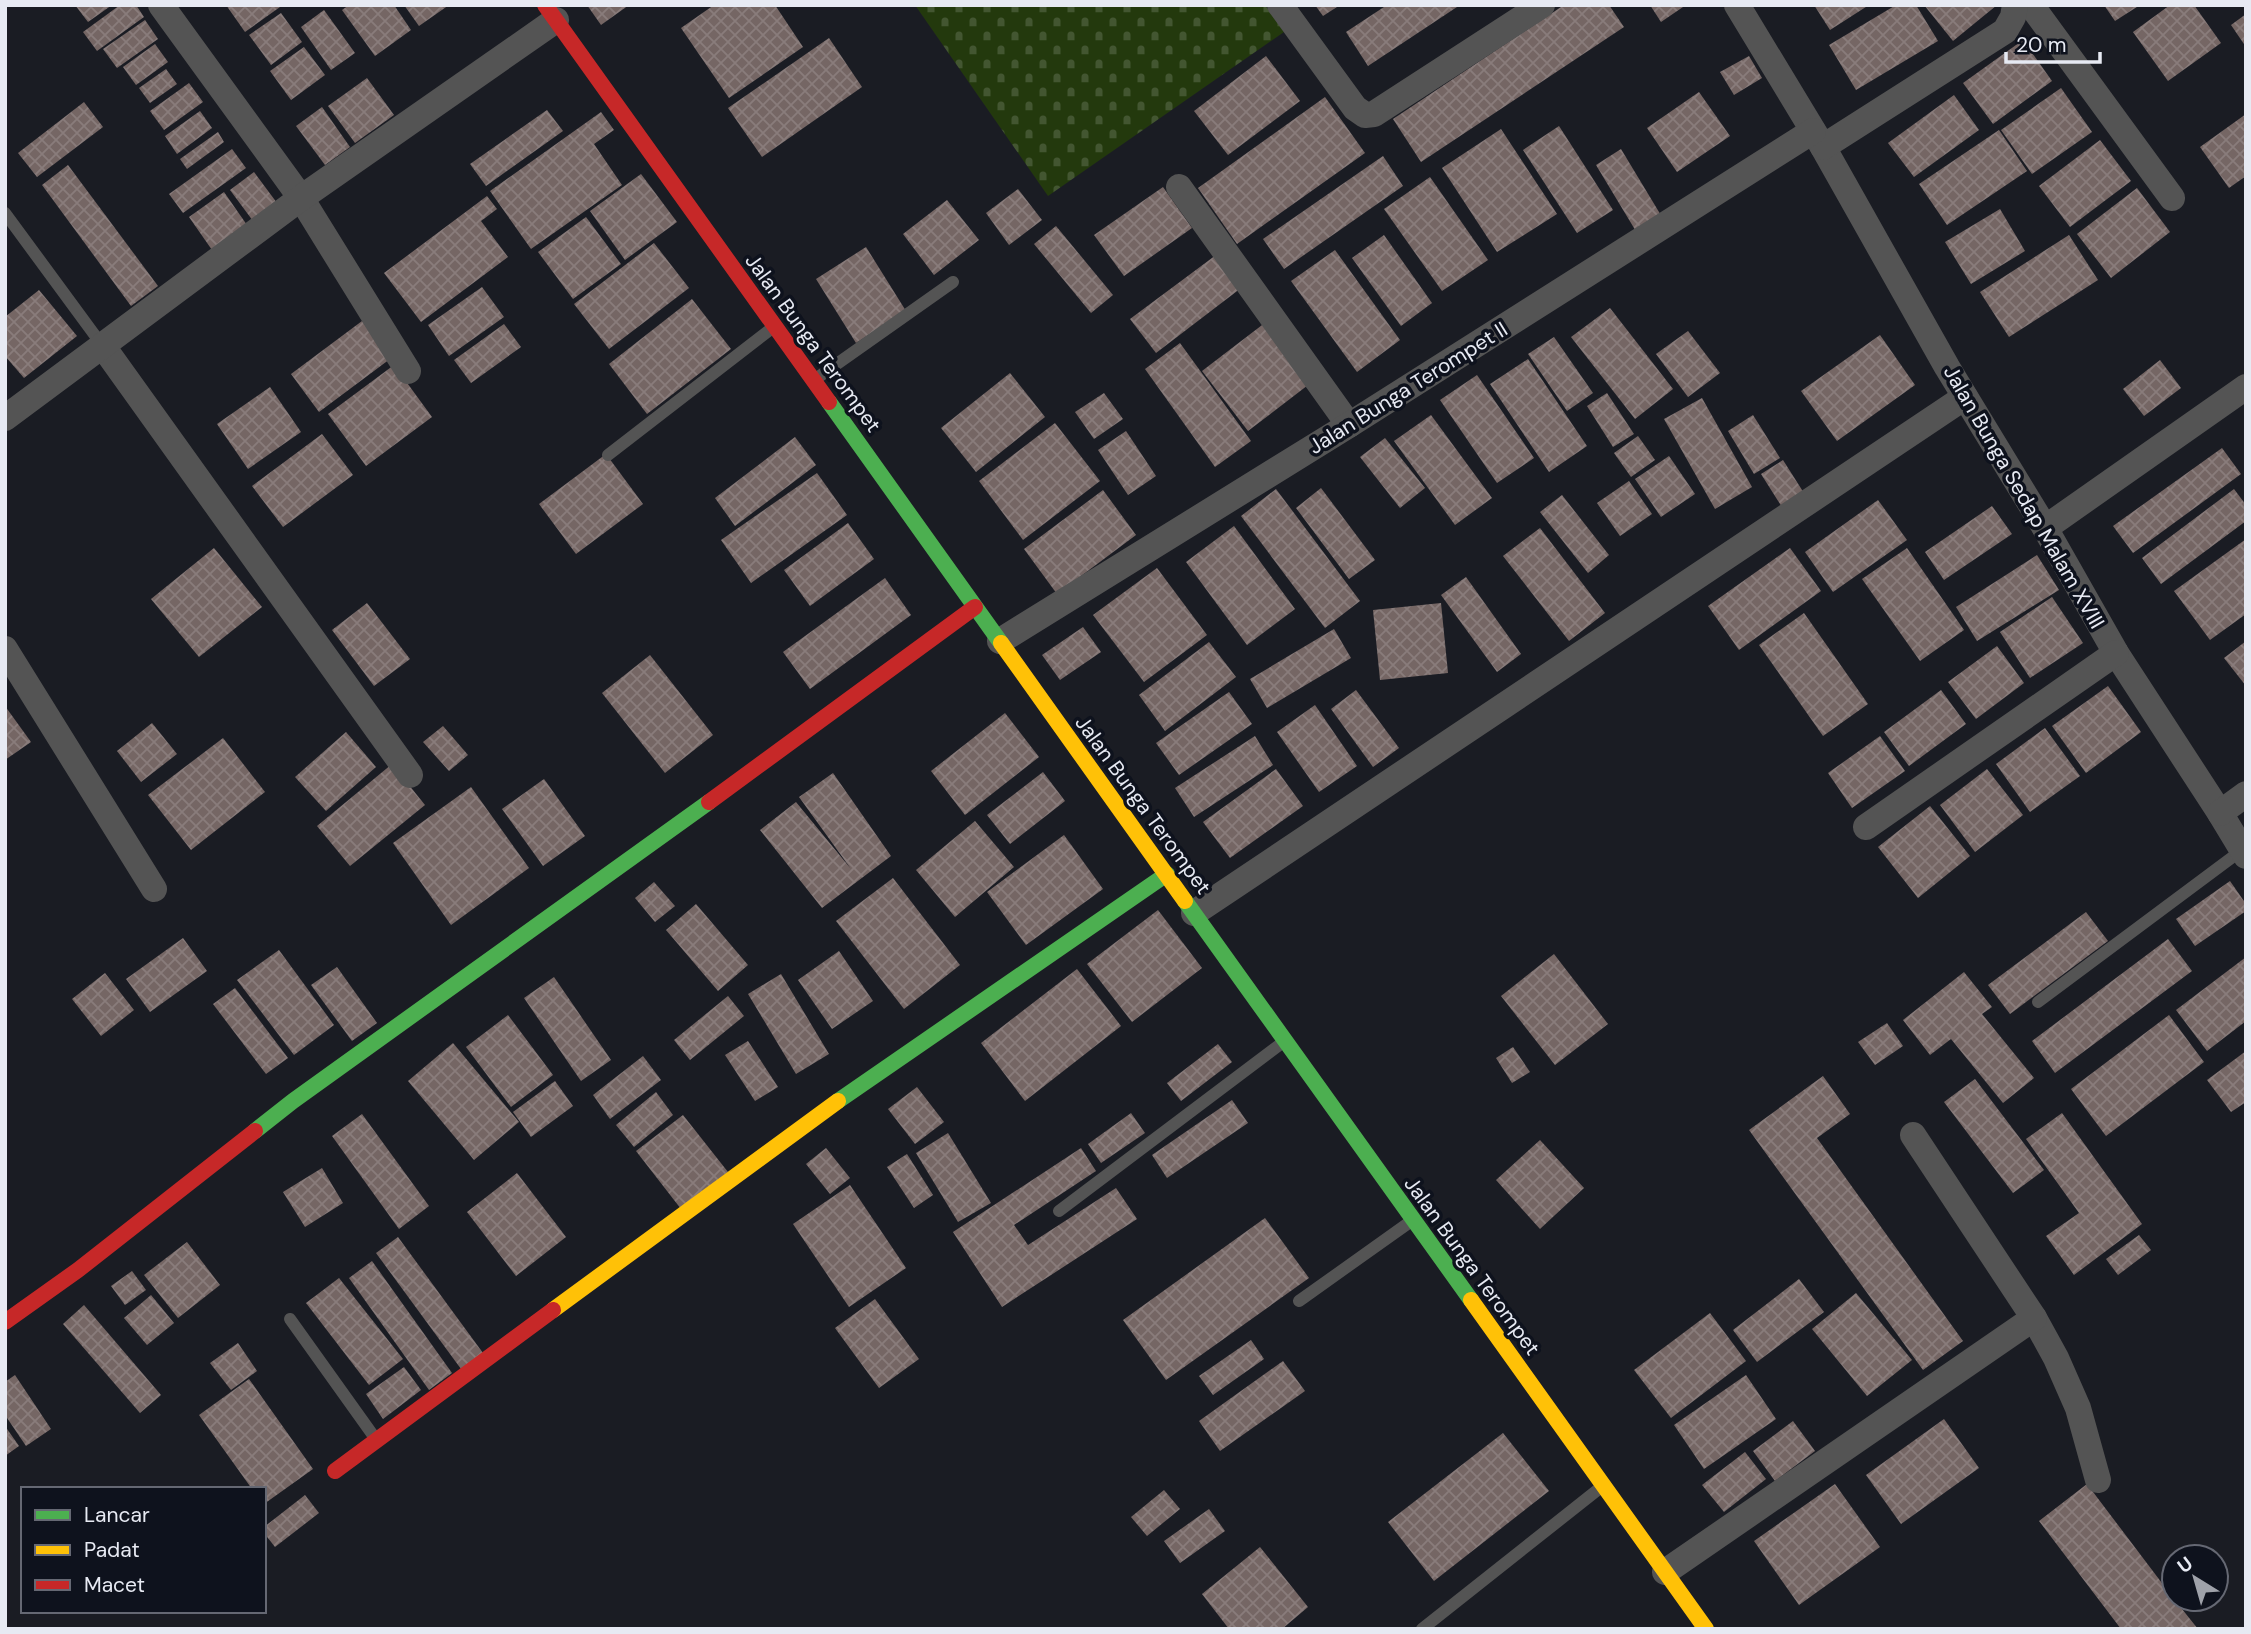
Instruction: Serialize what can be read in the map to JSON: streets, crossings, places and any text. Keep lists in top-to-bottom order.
{
  "streets": {
    "street": ["Jalan Bunga Terompet", "Jalan Bunga Terompet II", "Jalan Bunga Sedap Malam XVIII"]
  },
  "crossings": [
    ["Jalan Bunga Terompet", "Jalan Bunga Terompet II"],
    ["Jalan Bunga Terompet II", "Jalan Bunga Sedap Malam XVIII"]
  ],
  "legend": ["Lancar", "Padat", "Macet"],
  "scale_bar": "20 m",
  "north": "top left"
}
